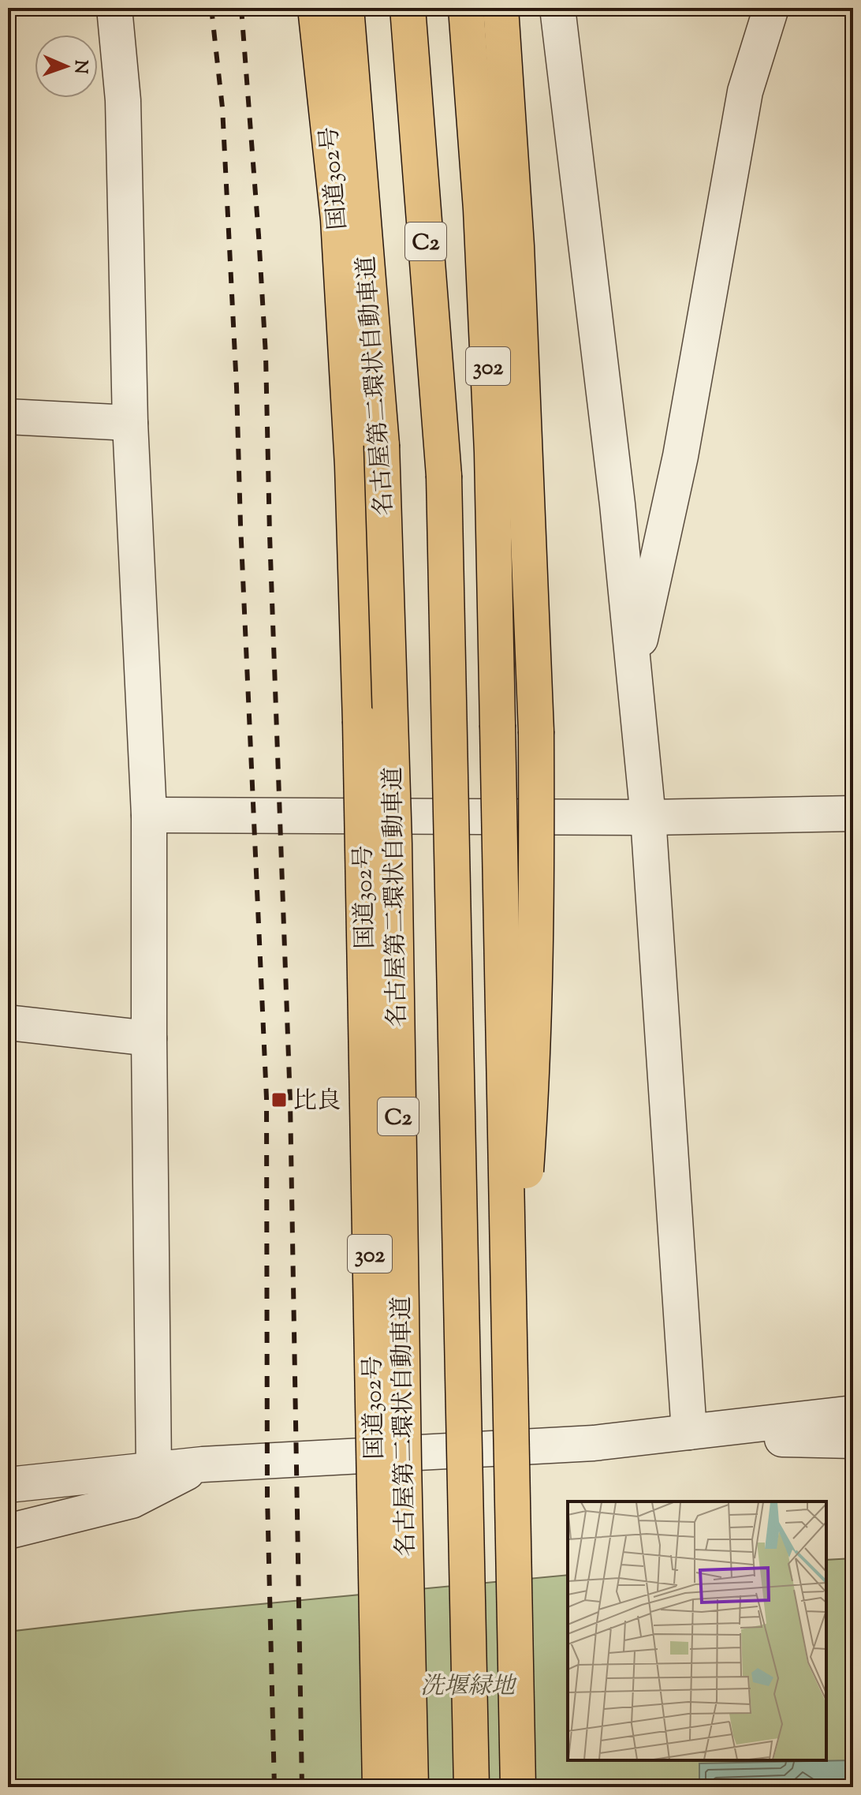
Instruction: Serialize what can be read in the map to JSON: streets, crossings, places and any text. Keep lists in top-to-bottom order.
{
  "streets": {
    "highway": [
      "国道302号",
      "C2",
      "302",
      "名古屋第二環状自動車道"
    ]
  },
  "parks": ["洗堰緑地"],
  "places": {
    "transit": ["比良"]
  },
  "north": "right"
}
